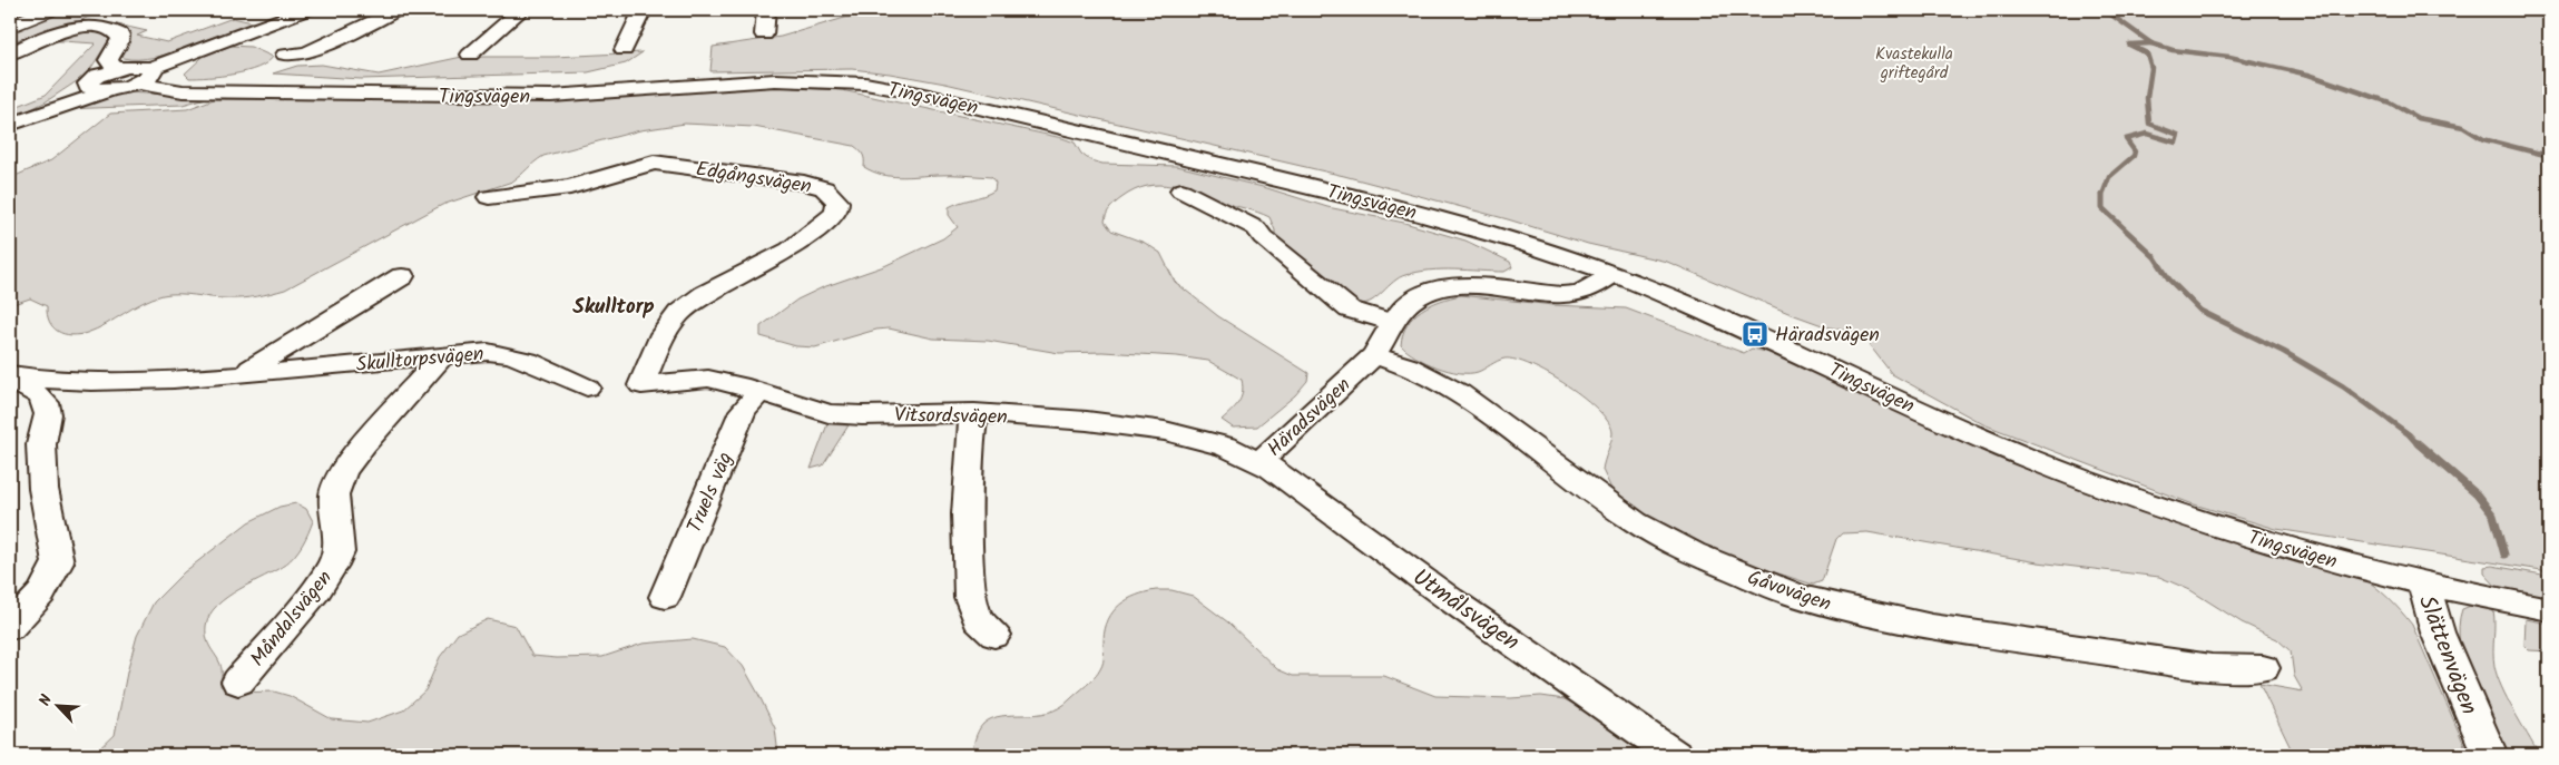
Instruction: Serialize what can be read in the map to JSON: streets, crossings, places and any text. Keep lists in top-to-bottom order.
{
  "streets": {
    "street": [
      "Tingsvägen",
      "Edgångsvägen",
      "Skulltorpsvägen",
      "Vitsordsvägen",
      "Häradsvägen",
      "Truels väg",
      "Gåvovägen",
      "Utmålsvägen",
      "Måndalsvägen",
      "Slättenvägen"
    ]
  },
  "crossings": [
    ["Tingsvägen", "Häradsvägen"],
    ["Tingsvägen", "Slättenvägen"],
    ["Edgångsvägen", "Vitsordsvägen"],
    ["Skulltorpsvägen", "Måndalsvägen"],
    ["Vitsordsvägen", "Häradsvägen"],
    ["Vitsordsvägen", "Truels väg"],
    ["Vitsordsvägen", "Utmålsvägen"],
    ["Häradsvägen", "Gåvovägen"],
    ["Häradsvägen", "Utmålsvägen"]
  ],
  "districts": ["Skulltorp"],
  "parks": ["Kvastekulla griftegård"],
  "places": {
    "bus stop": ["Häradsvägen"]
  },
  "north": "top left"
}
